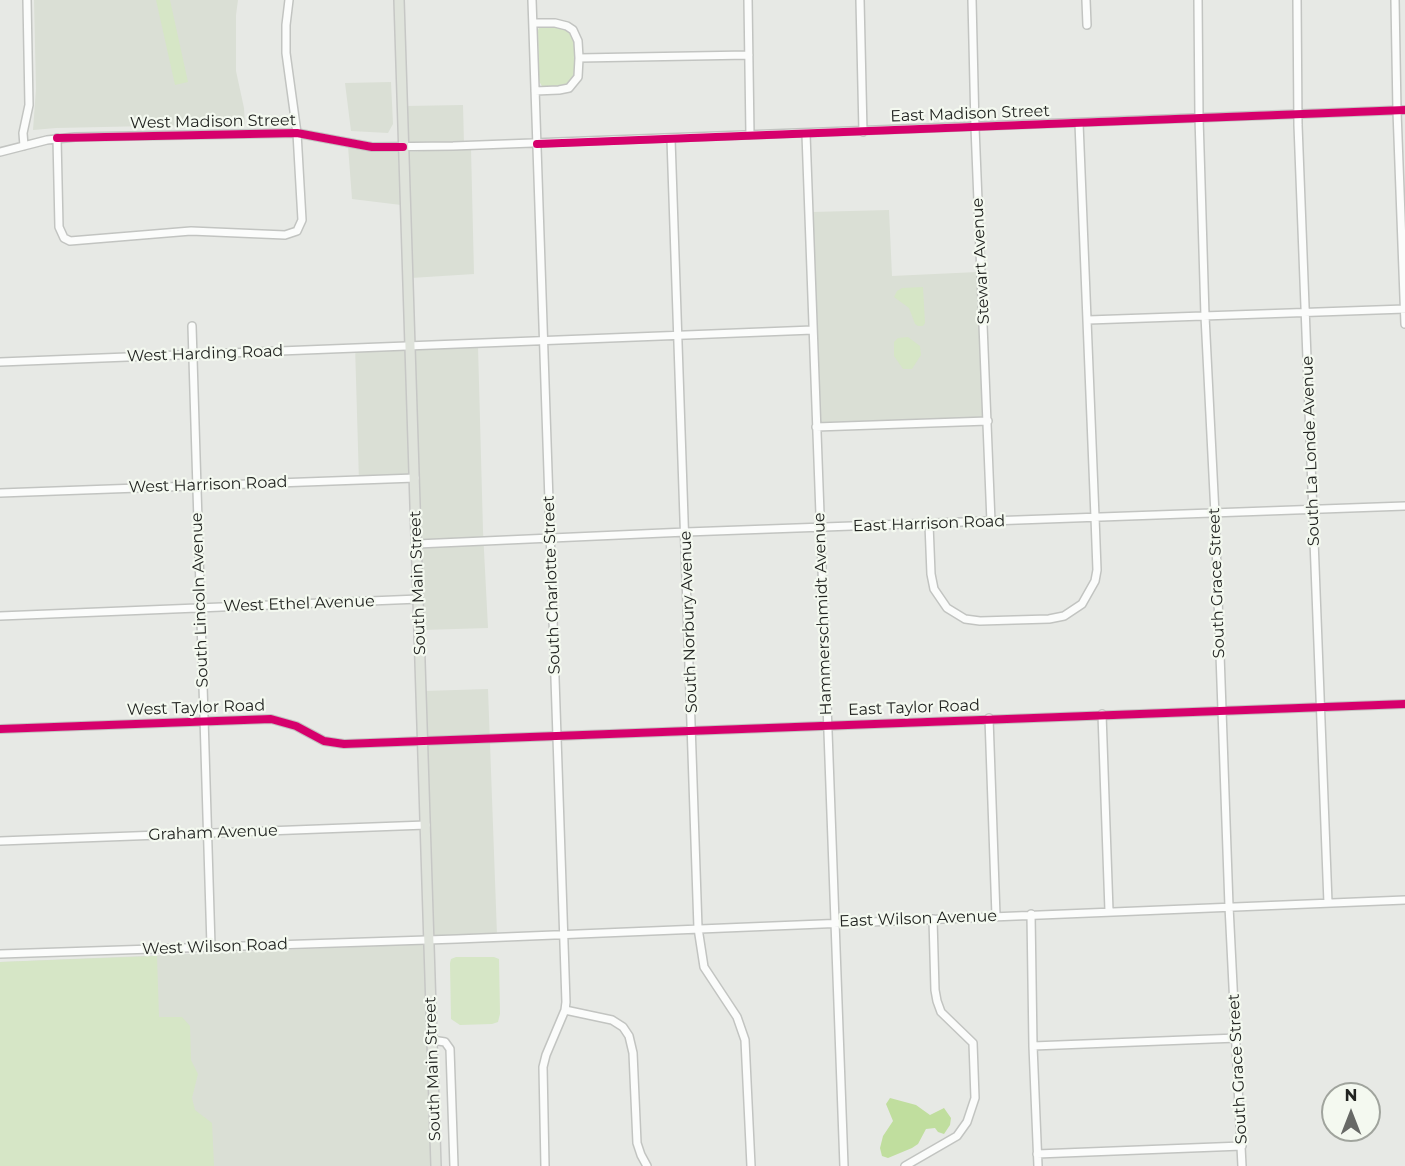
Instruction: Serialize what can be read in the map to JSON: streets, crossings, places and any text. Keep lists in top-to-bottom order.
{
  "streets": {
    "main road": ["South Main Street"],
    "street": [
      "East Madison Street",
      "West Madison Street",
      "Stewart Avenue",
      "West Harding Road",
      "South La Londe Avenue",
      "West Harrison Road",
      "East Harrison Road",
      "South Grace Street",
      "South Charlotte Street",
      "South Lincoln Avenue",
      "West Ethel Avenue",
      "Hammerschmidt Avenue",
      "South Norbury Avenue",
      "West Taylor Road",
      "East Taylor Road",
      "Graham Avenue",
      "East Wilson Avenue",
      "West Wilson Road"
    ]
  },
  "crossings": [
    ["East Madison Street", "West Madison Street"],
    ["East Madison Street", "Stewart Avenue"],
    ["East Madison Street", "South La Londe Avenue"],
    ["East Madison Street", "South Main Street"],
    ["East Madison Street", "South Grace Street"],
    ["East Madison Street", "South Charlotte Street"],
    ["East Madison Street", "Hammerschmidt Avenue"],
    ["East Madison Street", "South Norbury Avenue"],
    ["West Madison Street", "South Main Street"],
    ["Stewart Avenue", "East Harrison Road"],
    ["West Harding Road", "South Main Street"],
    ["West Harding Road", "South Charlotte Street"],
    ["West Harding Road", "South Lincoln Avenue"],
    ["West Harding Road", "Hammerschmidt Avenue"],
    ["West Harding Road", "South Norbury Avenue"],
    ["South La Londe Avenue", "East Harrison Road"],
    ["South La Londe Avenue", "East Taylor Road"],
    ["South La Londe Avenue", "East Wilson Avenue"],
    ["West Harrison Road", "South Main Street"],
    ["West Harrison Road", "South Lincoln Avenue"],
    ["East Harrison Road", "South Main Street"],
    ["East Harrison Road", "South Grace Street"],
    ["East Harrison Road", "South Charlotte Street"],
    ["East Harrison Road", "Hammerschmidt Avenue"],
    ["East Harrison Road", "South Norbury Avenue"],
    ["South Main Street", "West Ethel Avenue"],
    ["South Main Street", "West Taylor Road"],
    ["South Main Street", "East Taylor Road"],
    ["South Main Street", "Graham Avenue"],
    ["South Main Street", "East Wilson Avenue"],
    ["South Main Street", "West Wilson Road"],
    ["South Grace Street", "East Taylor Road"],
    ["South Grace Street", "East Wilson Avenue"],
    ["South Charlotte Street", "East Taylor Road"],
    ["South Charlotte Street", "East Wilson Avenue"],
    ["South Lincoln Avenue", "West Ethel Avenue"],
    ["South Lincoln Avenue", "West Taylor Road"],
    ["South Lincoln Avenue", "Graham Avenue"],
    ["South Lincoln Avenue", "West Wilson Road"],
    ["Hammerschmidt Avenue", "East Taylor Road"],
    ["Hammerschmidt Avenue", "East Wilson Avenue"],
    ["South Norbury Avenue", "East Taylor Road"],
    ["South Norbury Avenue", "East Wilson Avenue"],
    ["West Taylor Road", "East Taylor Road"],
    ["East Wilson Avenue", "West Wilson Road"]
  ],
  "north": "top"
}
